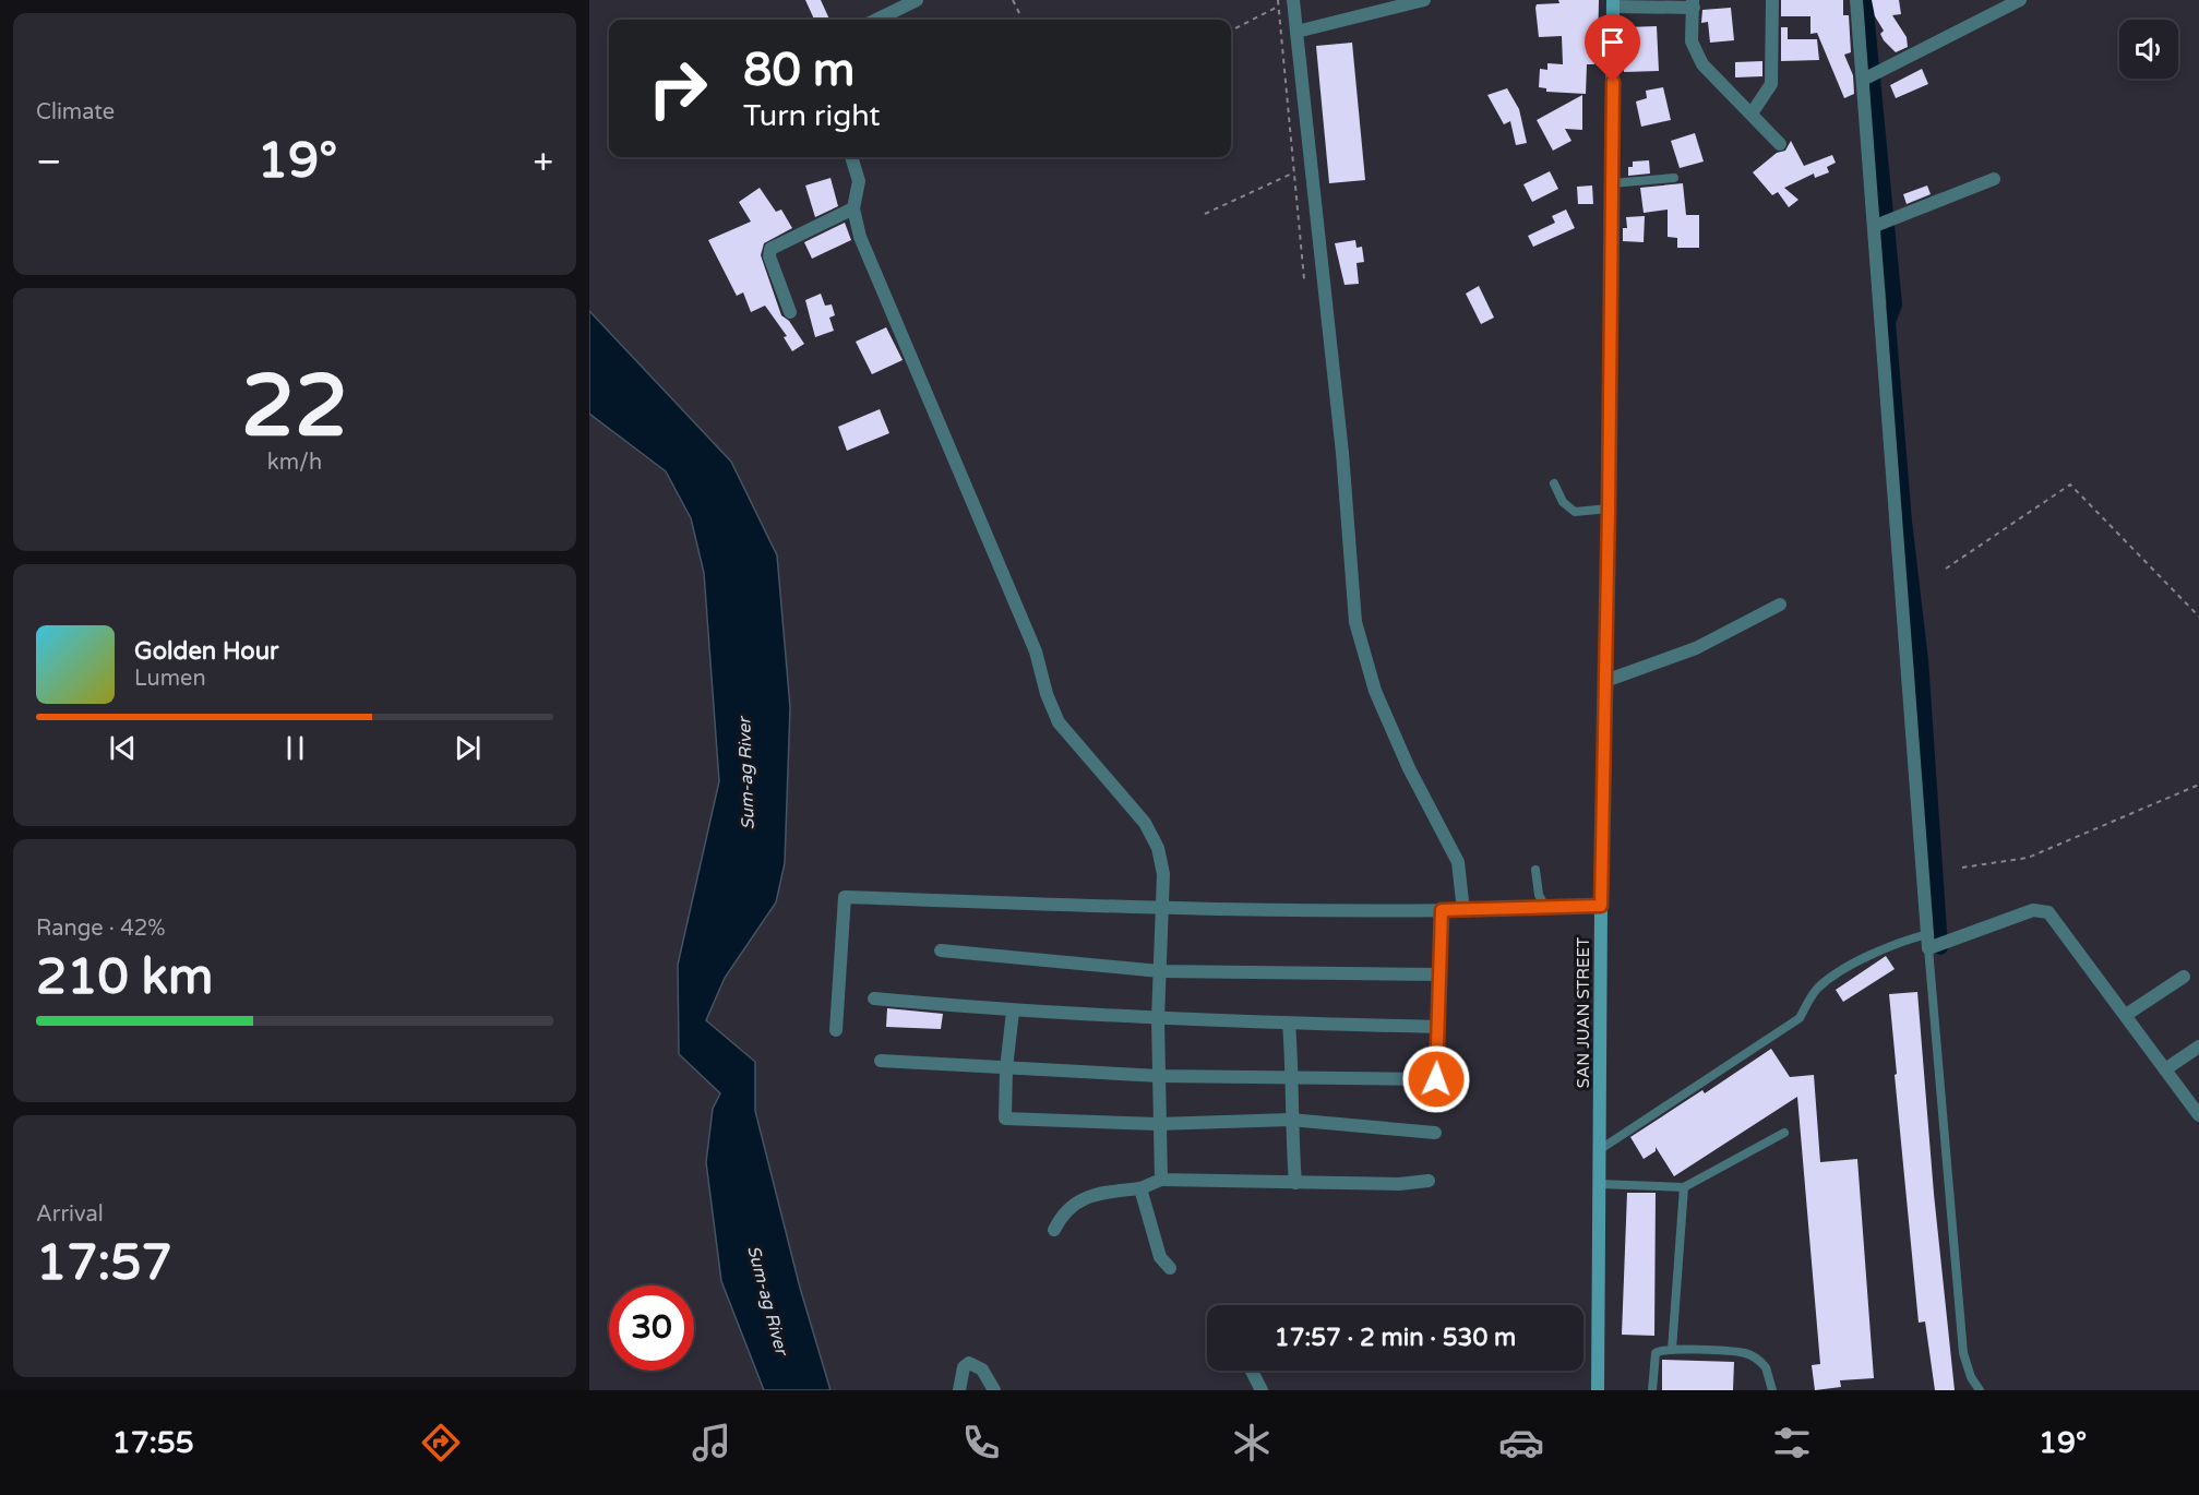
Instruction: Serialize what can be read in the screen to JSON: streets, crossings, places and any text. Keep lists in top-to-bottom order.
{
  "streets": {
    "main road": ["SAN JUAN STREET"]
  },
  "water": ["Sum-ag River"],
  "page": {
    "tile": [
      "Climate",
      ["22", "km/h"],
      ["Range · 42%", "210 km"],
      ["Arrival", "17:57"]
    ],
    "turn": ["80 m", "Turn right"],
    "heat": ["−", "19°", "+"],
    "song": ["Golden Hour", "Lumen"],
    "limit": "30",
    "trip": "17:57 · 2 min · 530 m",
    "tabs": ["17:55", "19°"]
  }
}
